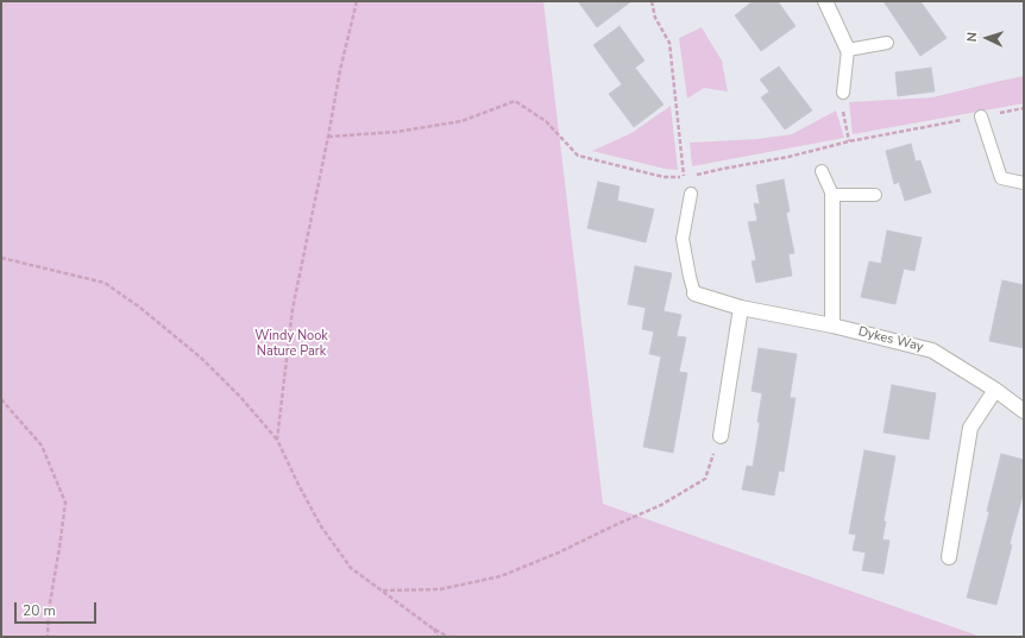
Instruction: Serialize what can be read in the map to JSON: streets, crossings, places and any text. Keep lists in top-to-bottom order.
{
  "streets": {
    "street": ["Dykes Way"]
  },
  "parks": ["Windy Nook Nature Park"],
  "scale_bar": "20 m",
  "north": "left"
}
